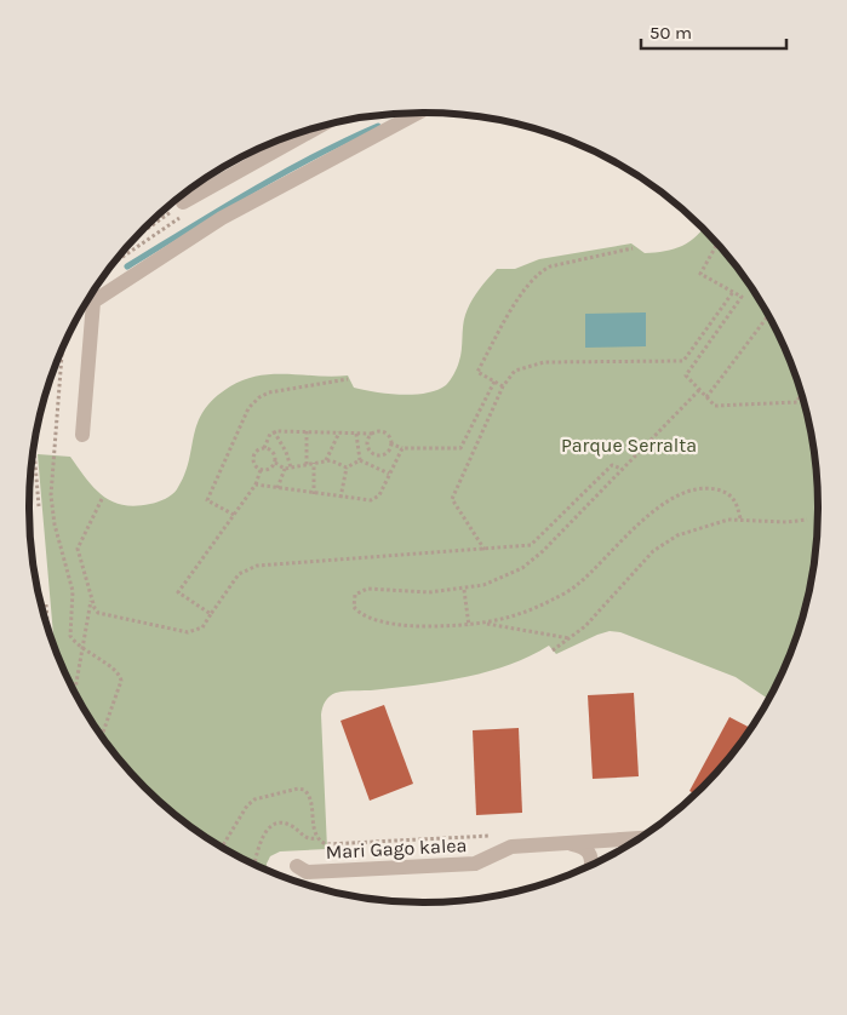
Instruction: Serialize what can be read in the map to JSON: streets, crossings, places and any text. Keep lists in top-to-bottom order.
{
  "streets": {
    "street": ["Mari Gago kalea"]
  },
  "parks": ["Parque Serralta"],
  "scale_bar": "50 m"
}
